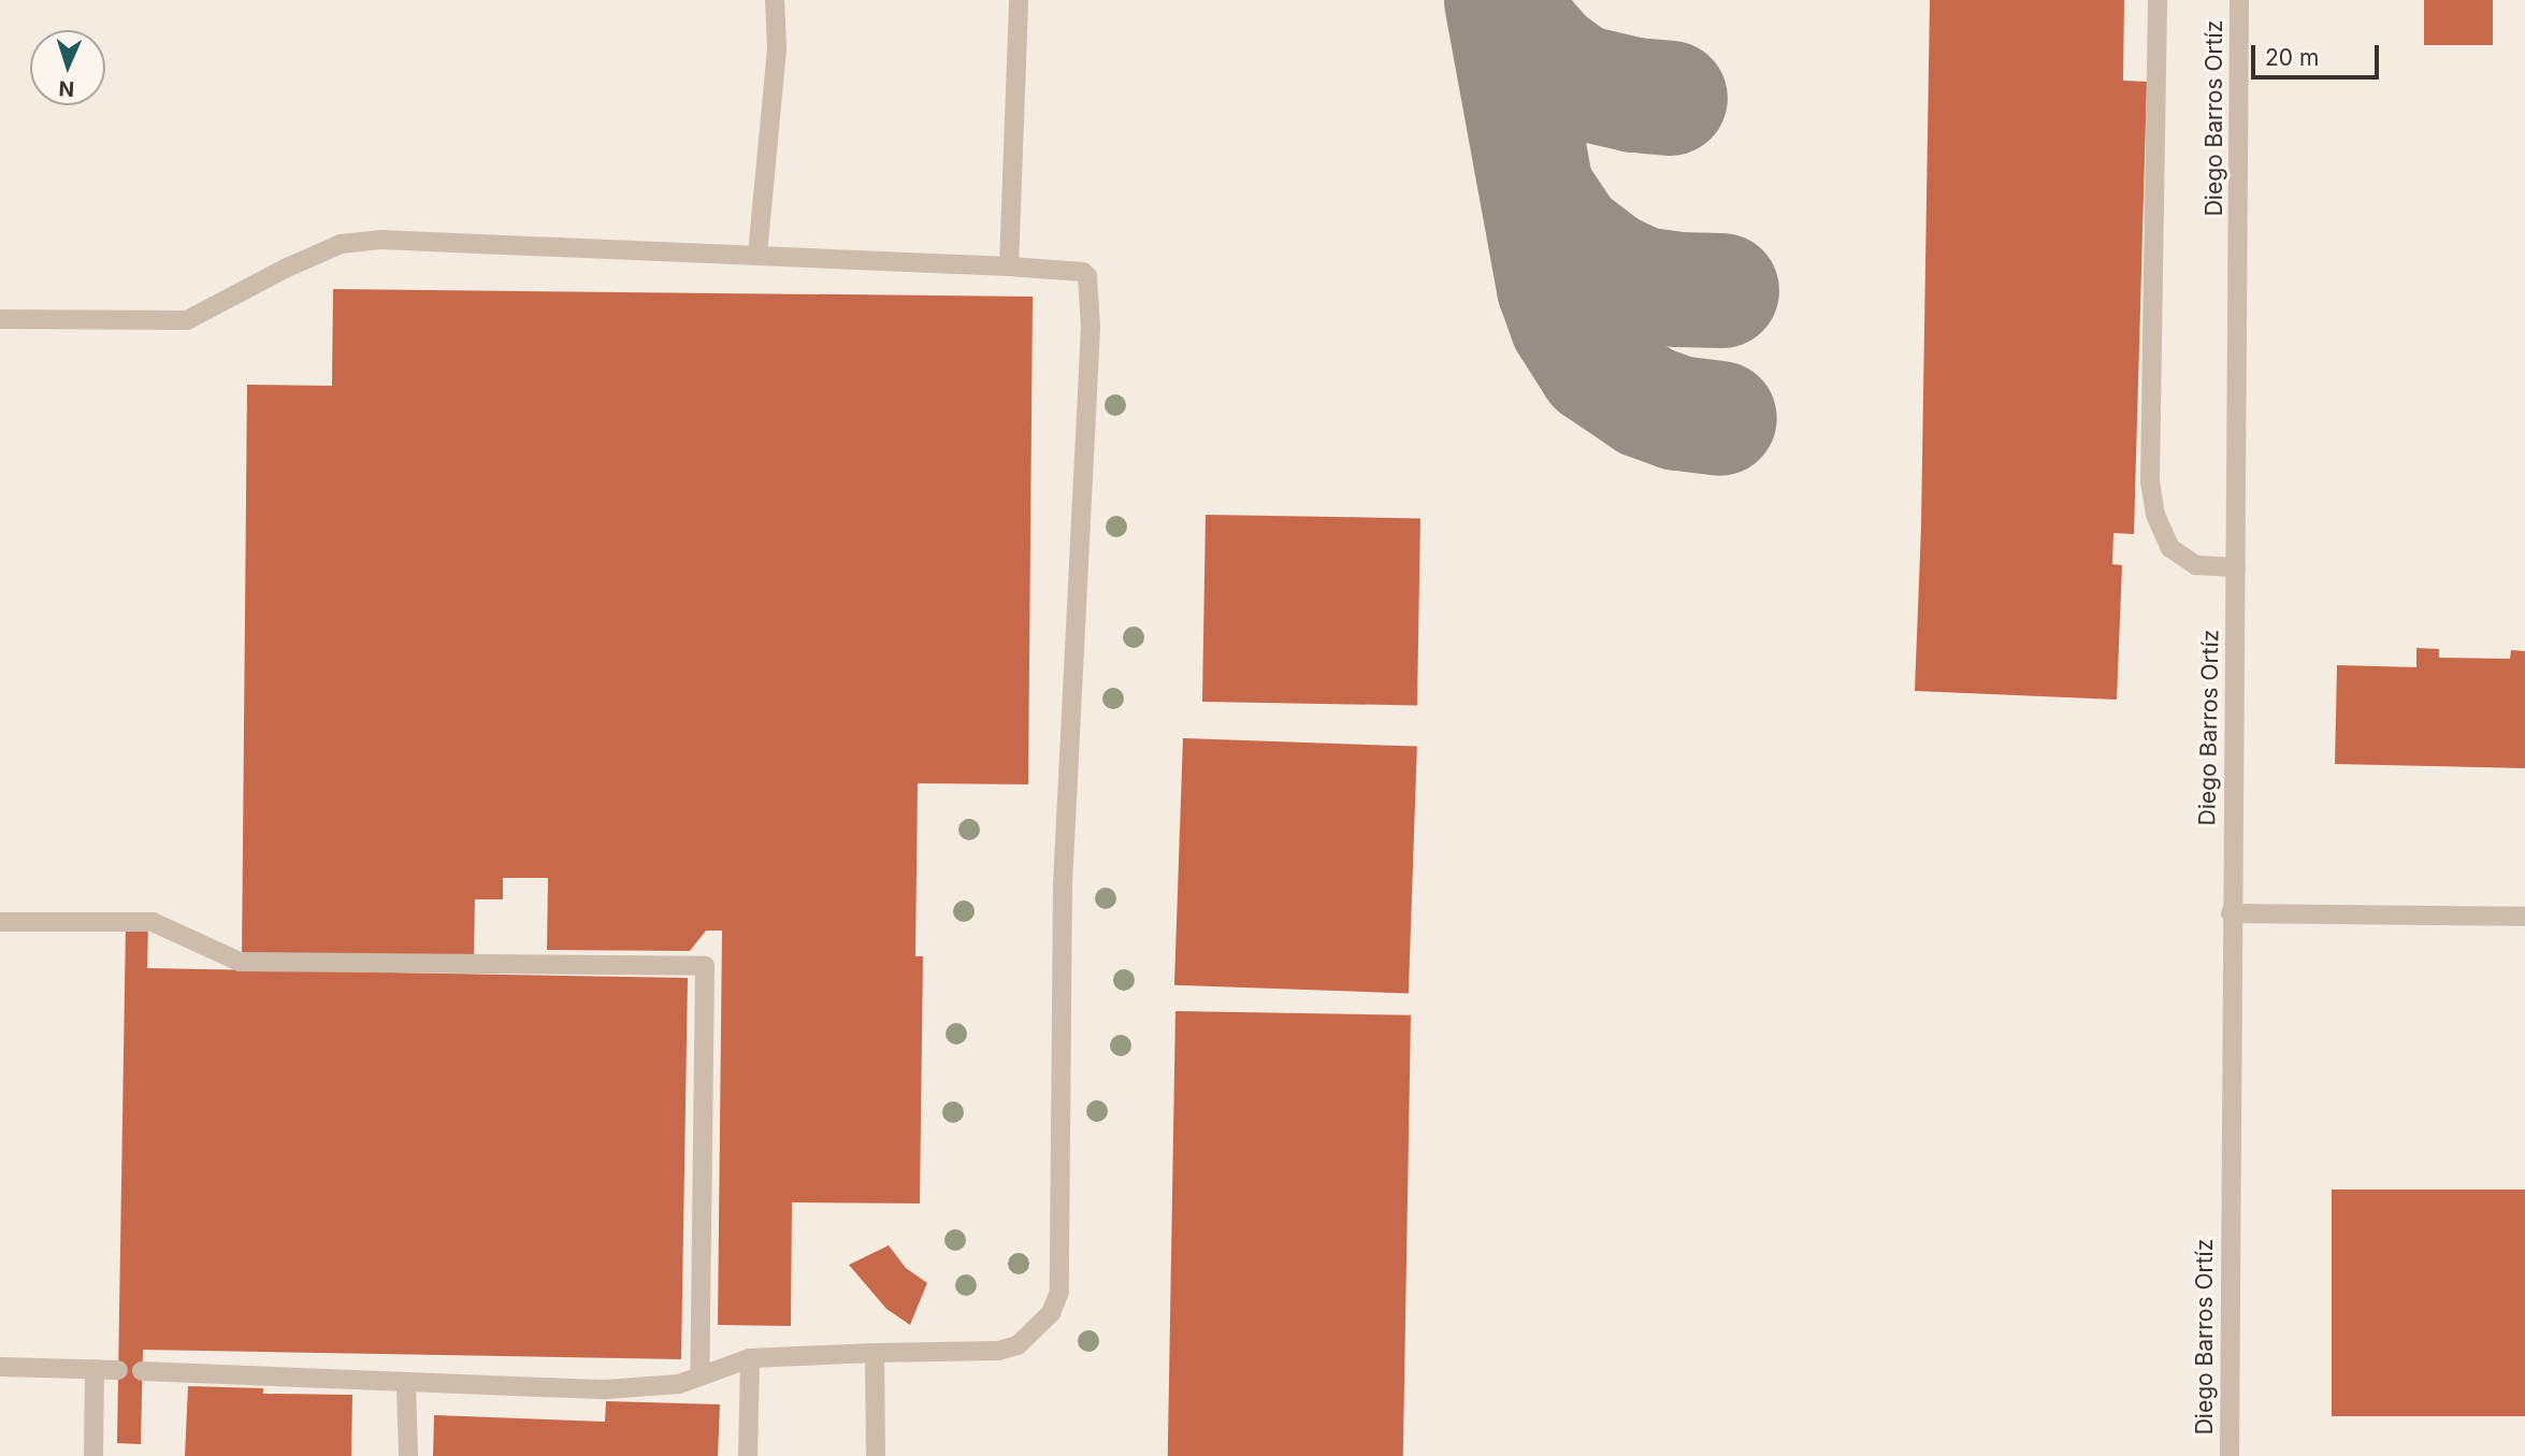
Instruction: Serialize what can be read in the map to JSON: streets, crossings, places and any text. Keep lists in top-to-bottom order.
{
  "streets": {
    "street": ["Diego Barros Ortíz"]
  },
  "scale_bar": "20 m",
  "north": "bottom"
}
